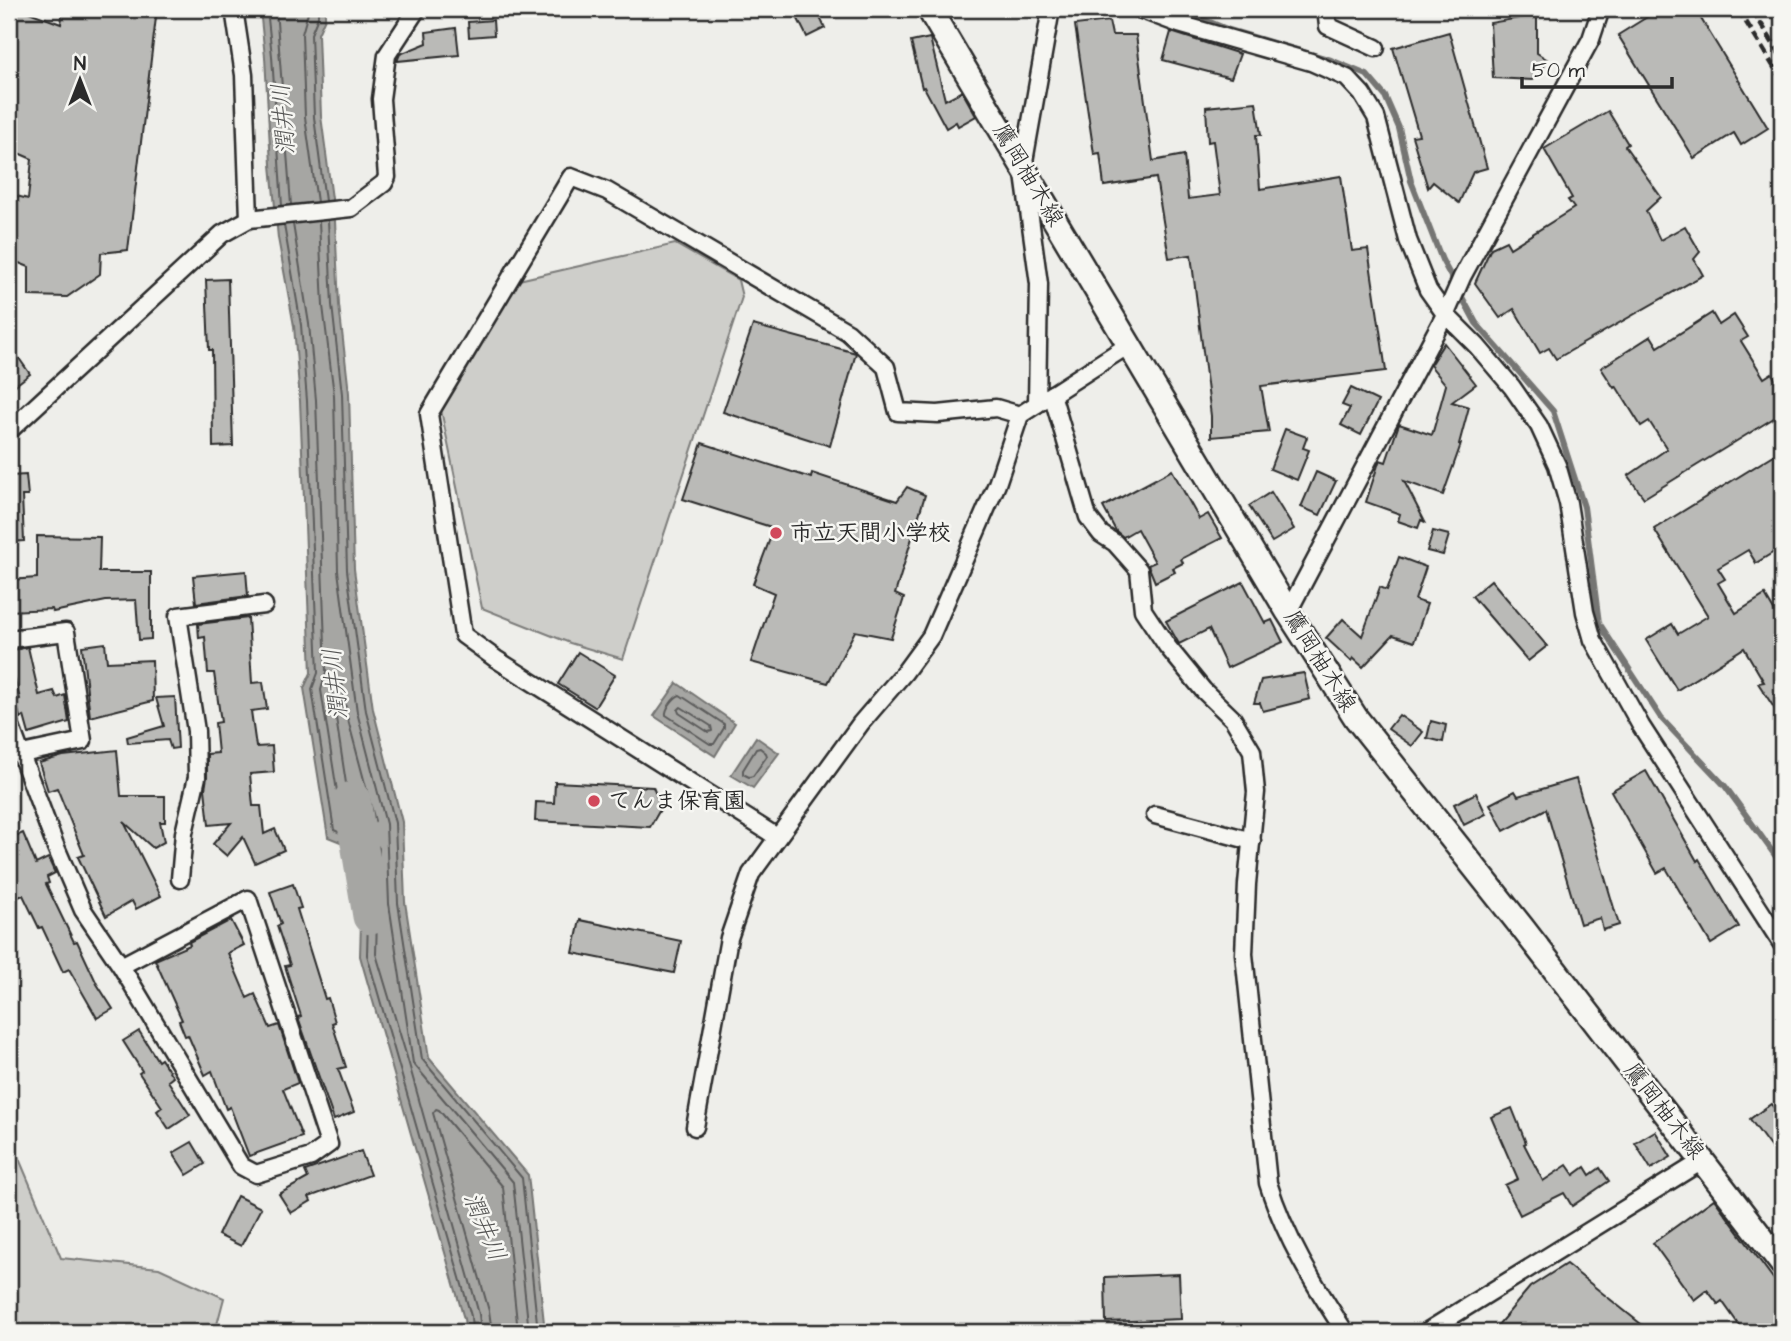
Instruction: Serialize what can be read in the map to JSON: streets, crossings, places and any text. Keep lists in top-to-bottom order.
{
  "streets": {
    "main road": ["鷹岡柚木線"]
  },
  "water": ["潤井川"],
  "places": ["市立天間小学校", "てんま保育園"],
  "scale_bar": "50 m",
  "north": "top"
}
